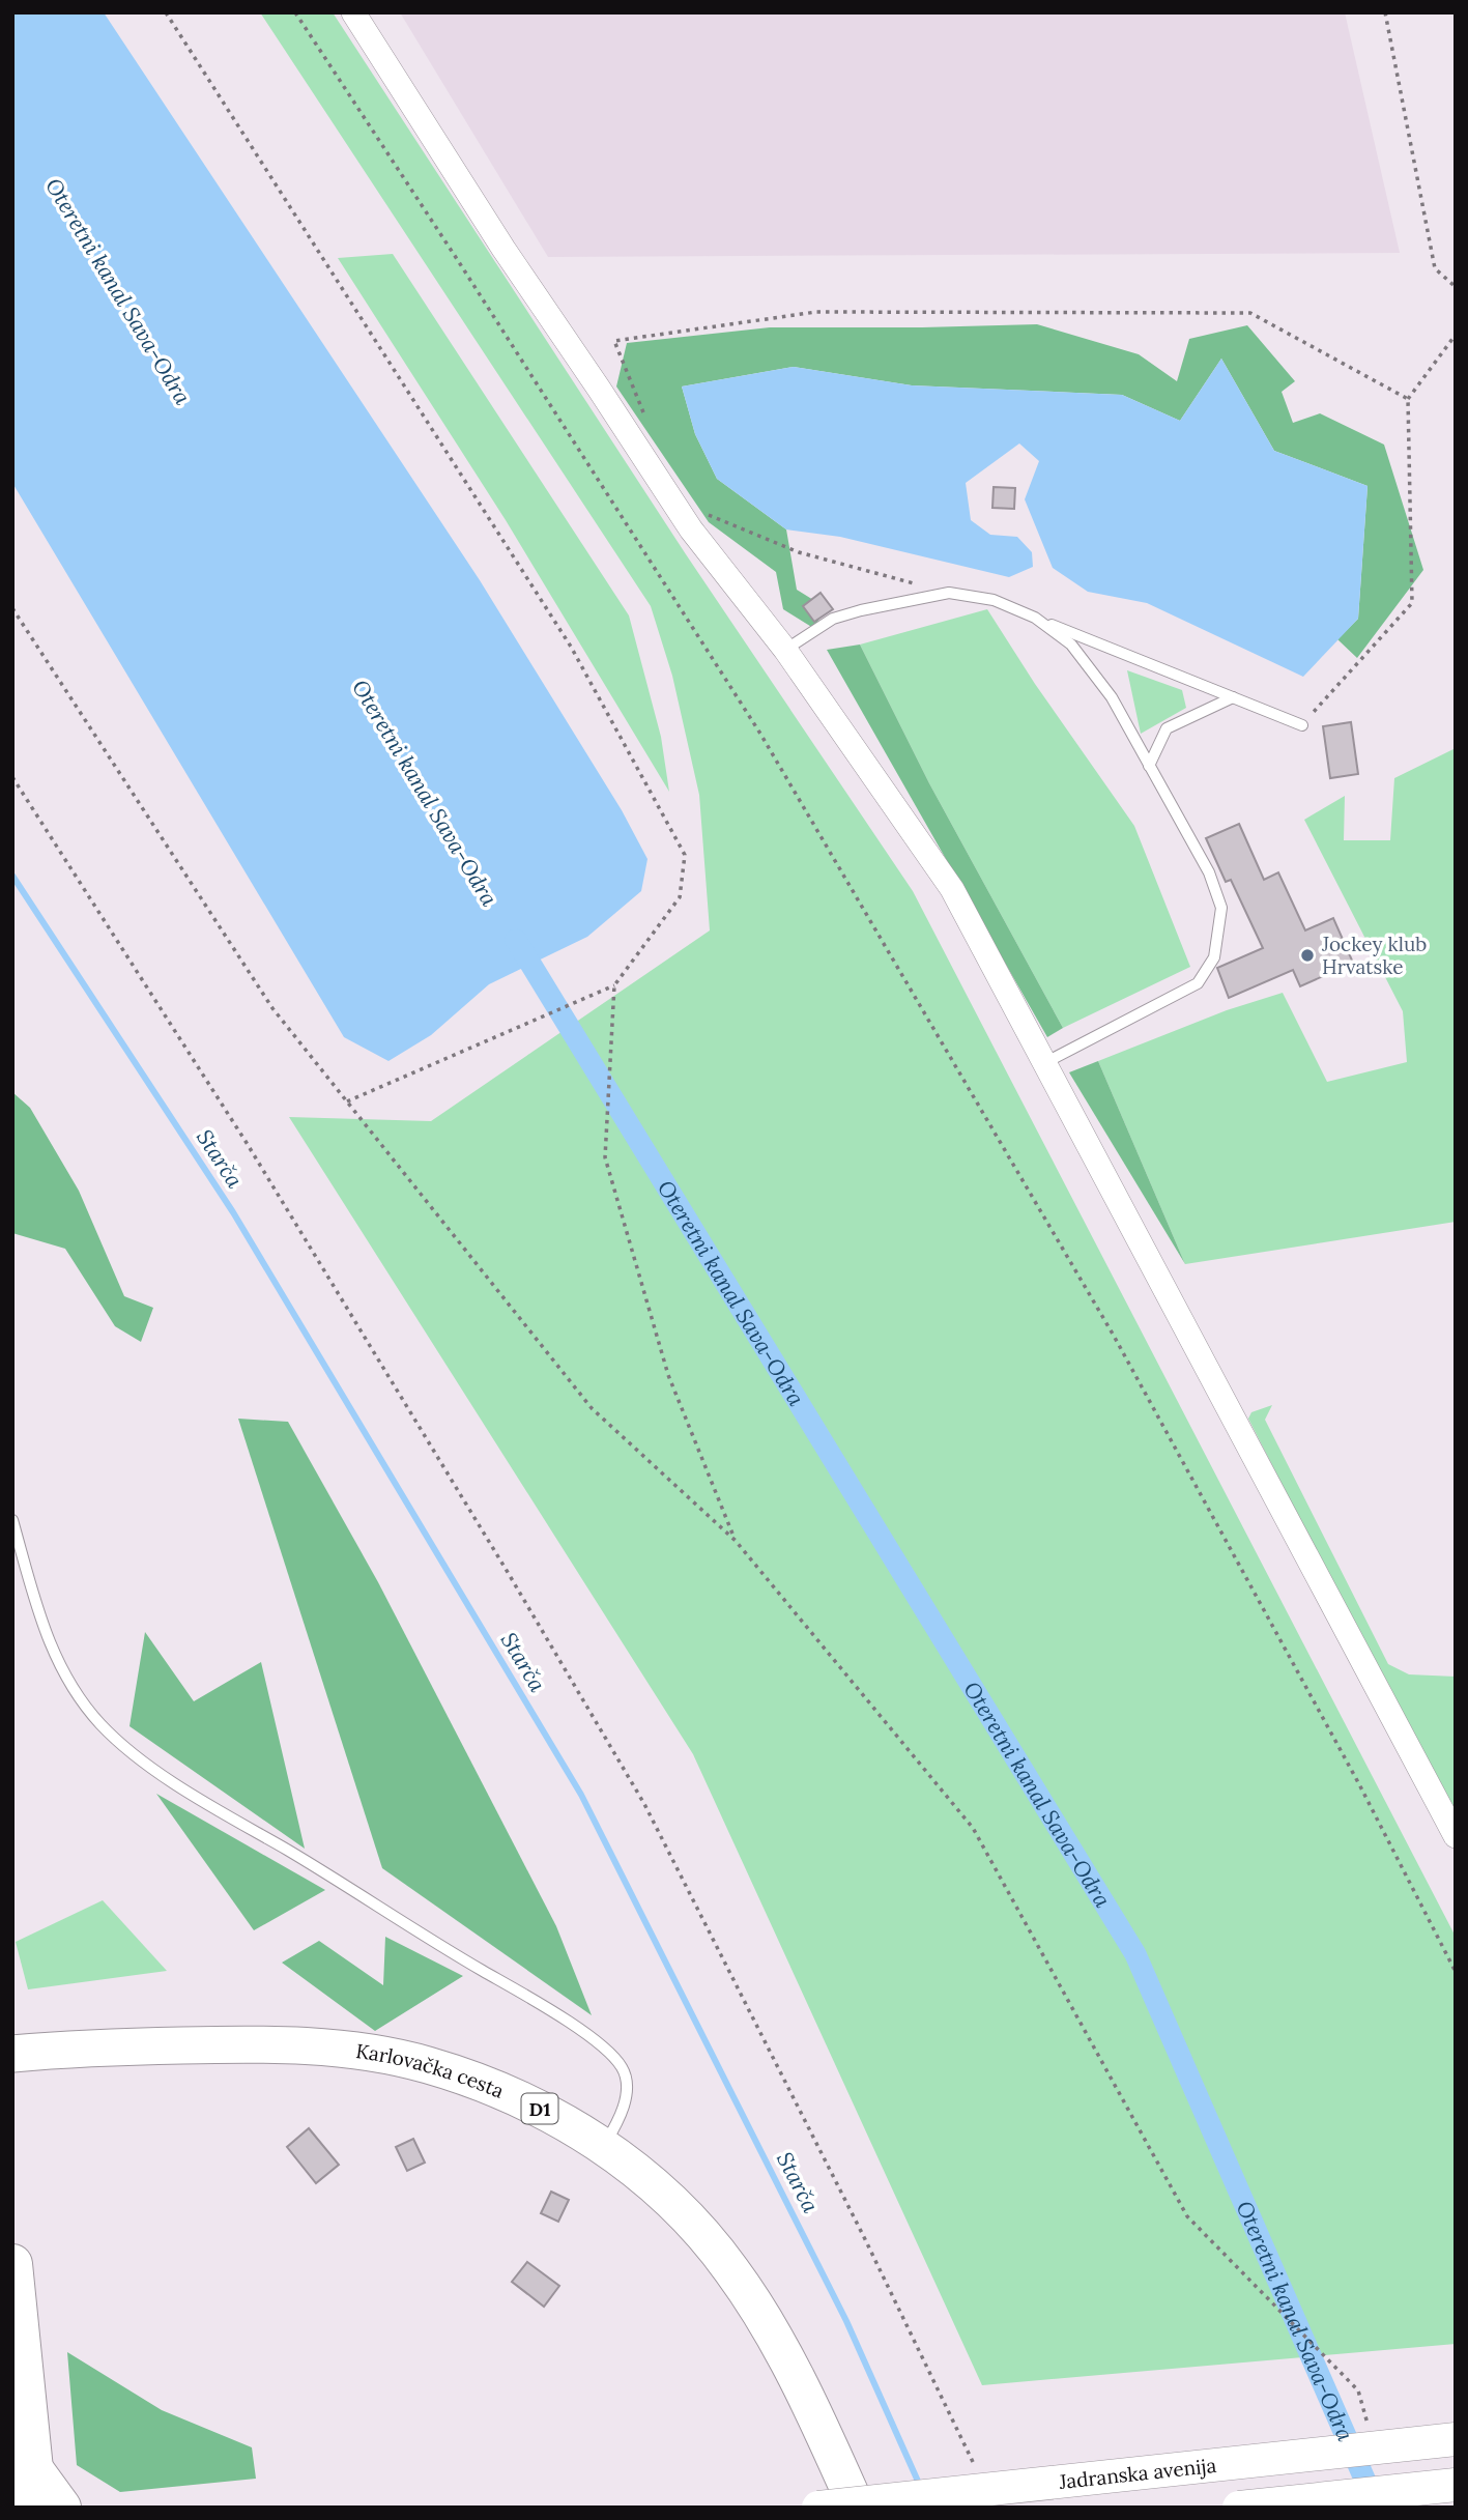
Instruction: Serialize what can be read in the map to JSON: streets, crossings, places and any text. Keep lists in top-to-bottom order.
{
  "streets": {
    "main road": ["Karlovačka cesta", "D1", "Jadranska avenija"]
  },
  "water": ["Oteretni kanal Sava-Odra", "Starča"],
  "places": ["Jockey klub Hrvatske"]
}
